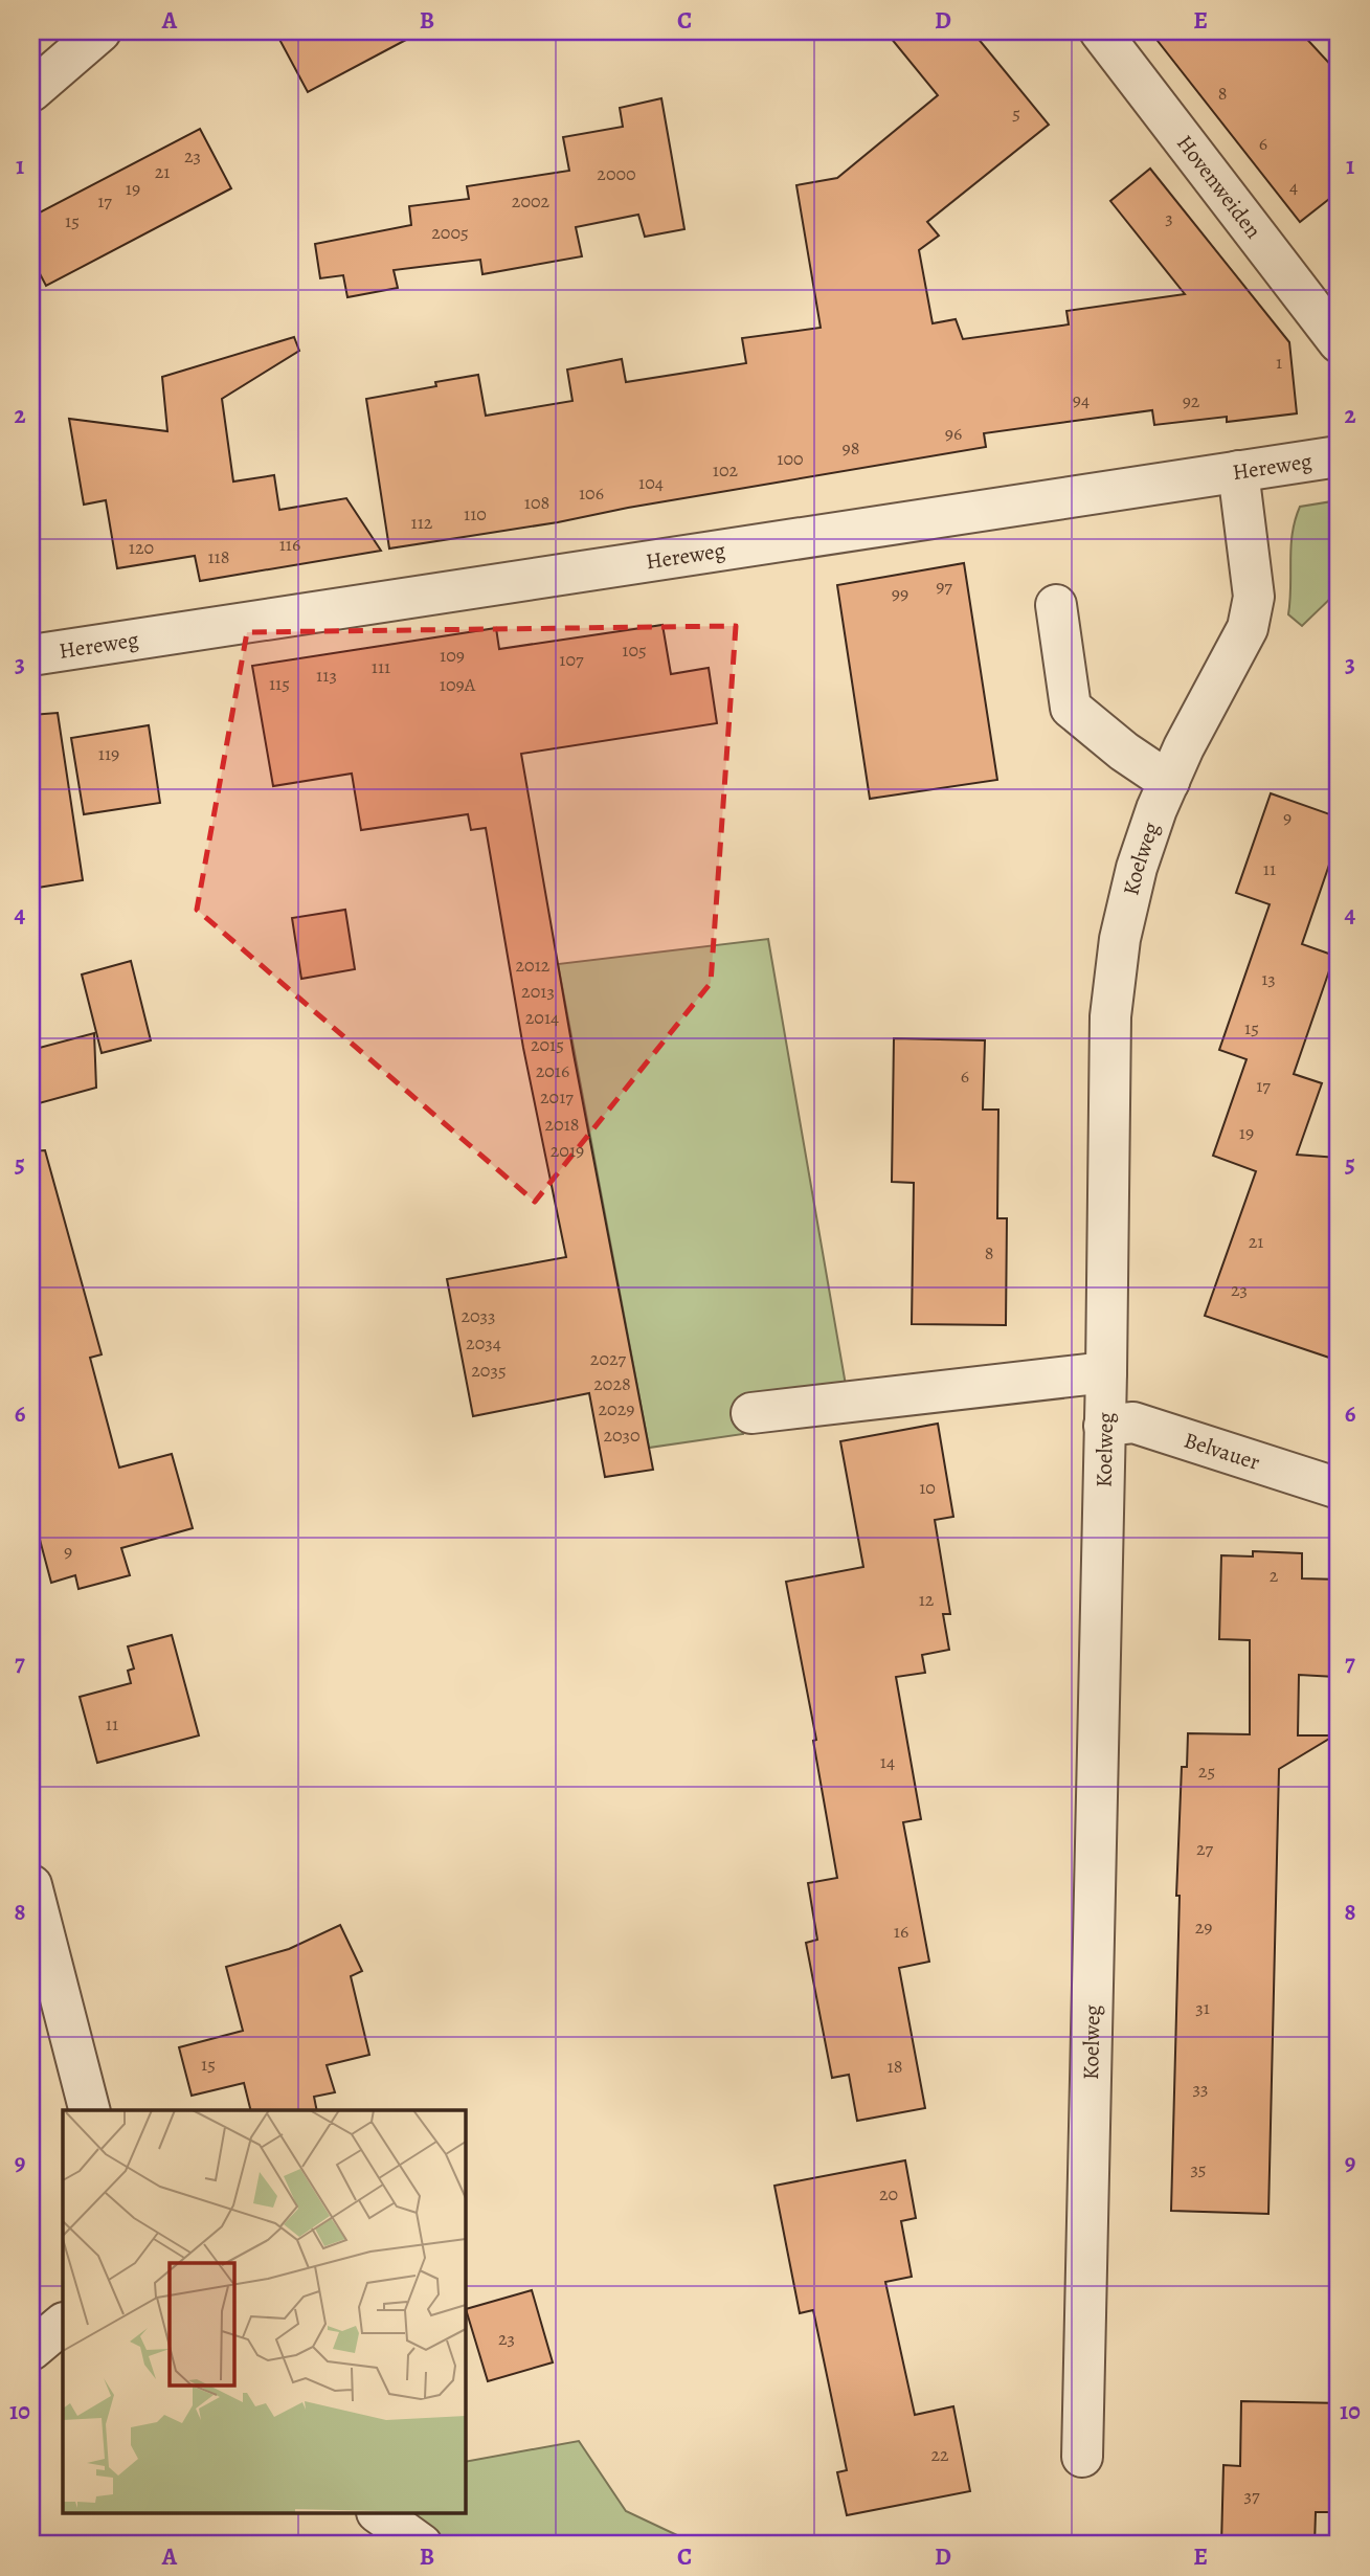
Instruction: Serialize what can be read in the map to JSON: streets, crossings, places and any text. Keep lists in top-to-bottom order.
{
  "streets": {
    "street": [
      "Hovenweiden",
      "Hereweg",
      "Koelweg",
      "Belvauer"
    ]
  },
  "crossings": [
    ["Hereweg", "Koelweg"],
    ["Koelweg", "Belvauer"]
  ],
  "house_numbers": [
    "8",
    "5",
    "6",
    "23",
    "21",
    "2000",
    "4",
    "19",
    "17",
    "2002",
    "3",
    "15",
    "2005",
    "1",
    "94",
    "92",
    "96",
    "98",
    "100",
    "102",
    "104",
    "106",
    "108",
    "110",
    "112",
    "116",
    "120",
    "118",
    "97",
    "99",
    "105",
    "109",
    "107",
    "111",
    "113",
    "115",
    "109A",
    "119",
    "9",
    "11",
    "2012",
    "13",
    "2013",
    "2014",
    "15",
    "2015",
    "2016",
    "6",
    "17",
    "2017",
    "2018",
    "19",
    "2019",
    "21",
    "8",
    "23",
    "2033",
    "2034",
    "2027",
    "2035",
    "2028",
    "2029",
    "2030",
    "10",
    "9",
    "2",
    "12",
    "11",
    "14",
    "25",
    "27",
    "29",
    "16",
    "31",
    "15",
    "18",
    "33",
    "35",
    "20",
    "23",
    "22",
    "37"
  ],
  "grid": {
    "columns": [
      "A",
      "B",
      "C",
      "D",
      "E"
    ],
    "rows": [
      "1",
      "2",
      "3",
      "4",
      "5",
      "6",
      "7",
      "8",
      "9",
      "10"
    ]
  }
}
